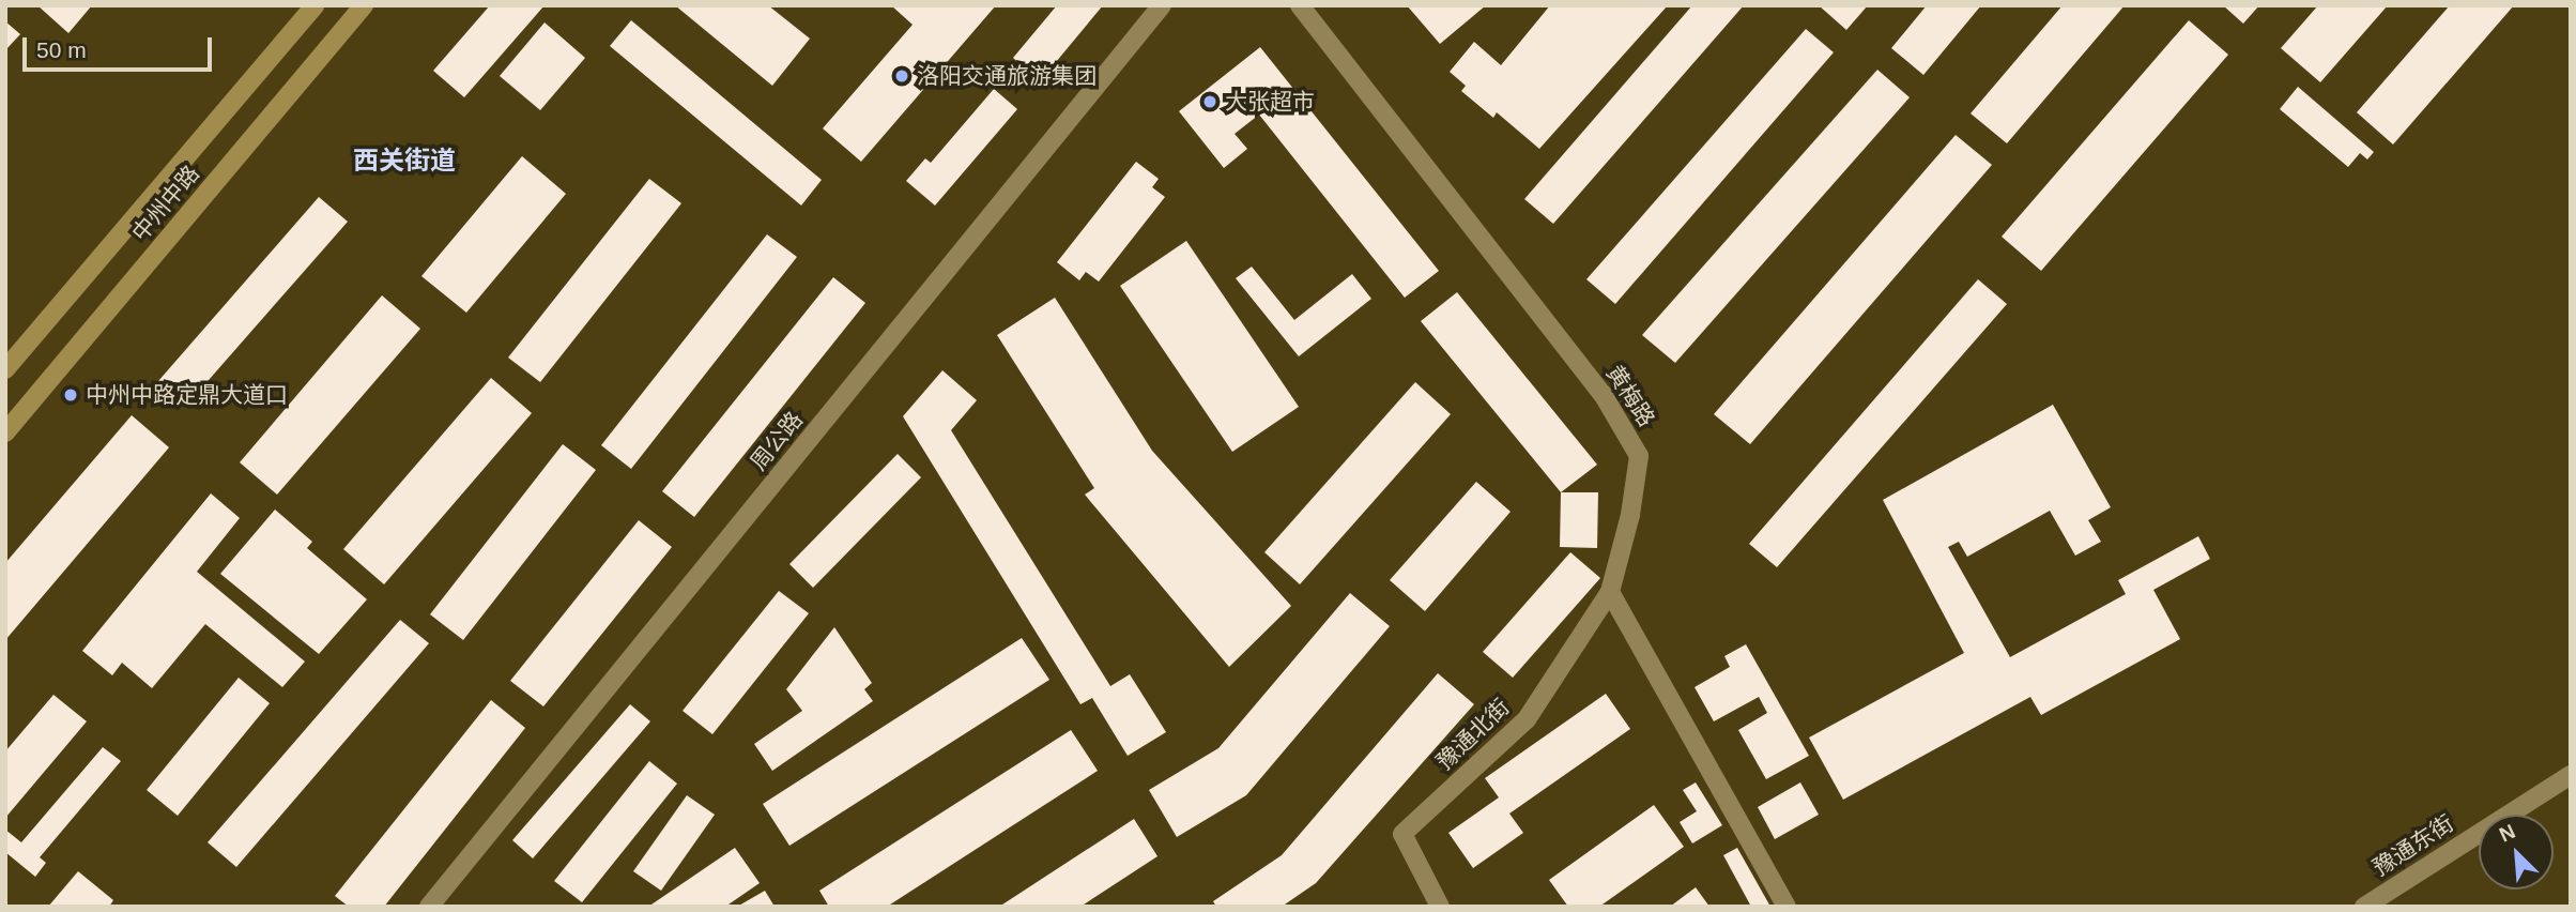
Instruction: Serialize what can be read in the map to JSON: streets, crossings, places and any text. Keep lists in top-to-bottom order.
{
  "streets": {
    "main road": ["中州中路"],
    "street": [
      "黄梅路",
      "周公路",
      "豫通北街",
      "豫通东街"
    ]
  },
  "crossings": [
    ["黄梅路", "豫通北街"]
  ],
  "districts": ["西关街道"],
  "places": ["洛阳交通旅游集团", "大张超市", "中州中路定鼎大道口"],
  "scale_bar": "50 m",
  "north": "top left"
}
